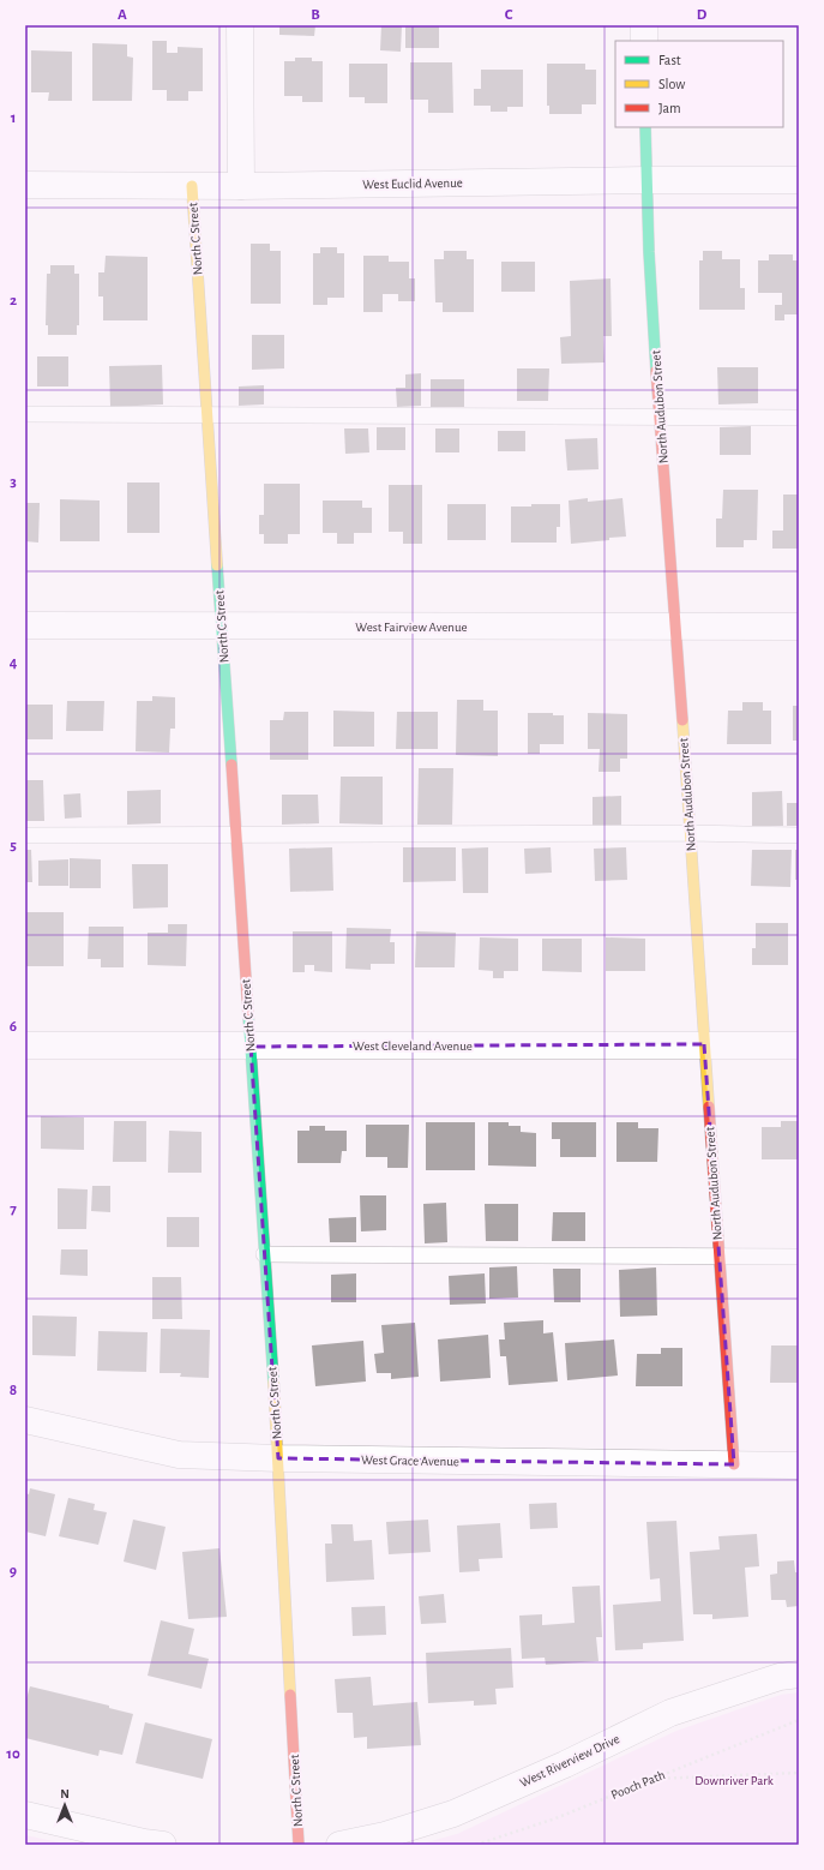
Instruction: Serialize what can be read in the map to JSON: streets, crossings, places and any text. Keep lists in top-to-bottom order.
{
  "streets": {
    "street": [
      "West Euclid Avenue",
      "North C Street",
      "North Audubon Street",
      "West Fairview Avenue",
      "West Cleveland Avenue",
      "West Grace Avenue",
      "West Riverview Drive"
    ],
    "path": ["Pooch Path"]
  },
  "crossings": [
    ["West Euclid Avenue", "North C Street"],
    ["West Euclid Avenue", "North Audubon Street"],
    ["North C Street", "West Fairview Avenue"],
    ["North C Street", "West Cleveland Avenue"],
    ["North C Street", "West Grace Avenue"],
    ["North Audubon Street", "West Fairview Avenue"],
    ["North Audubon Street", "West Cleveland Avenue"],
    ["North Audubon Street", "West Grace Avenue"]
  ],
  "parks": ["Downriver Park"],
  "legend": ["Fast", "Slow", "Jam"],
  "north": "top",
  "grid": {
    "columns": [
      "A",
      "B",
      "C",
      "D"
    ],
    "rows": [
      "1",
      "2",
      "3",
      "4",
      "5",
      "6",
      "7",
      "8",
      "9",
      "10"
    ]
  }
}
